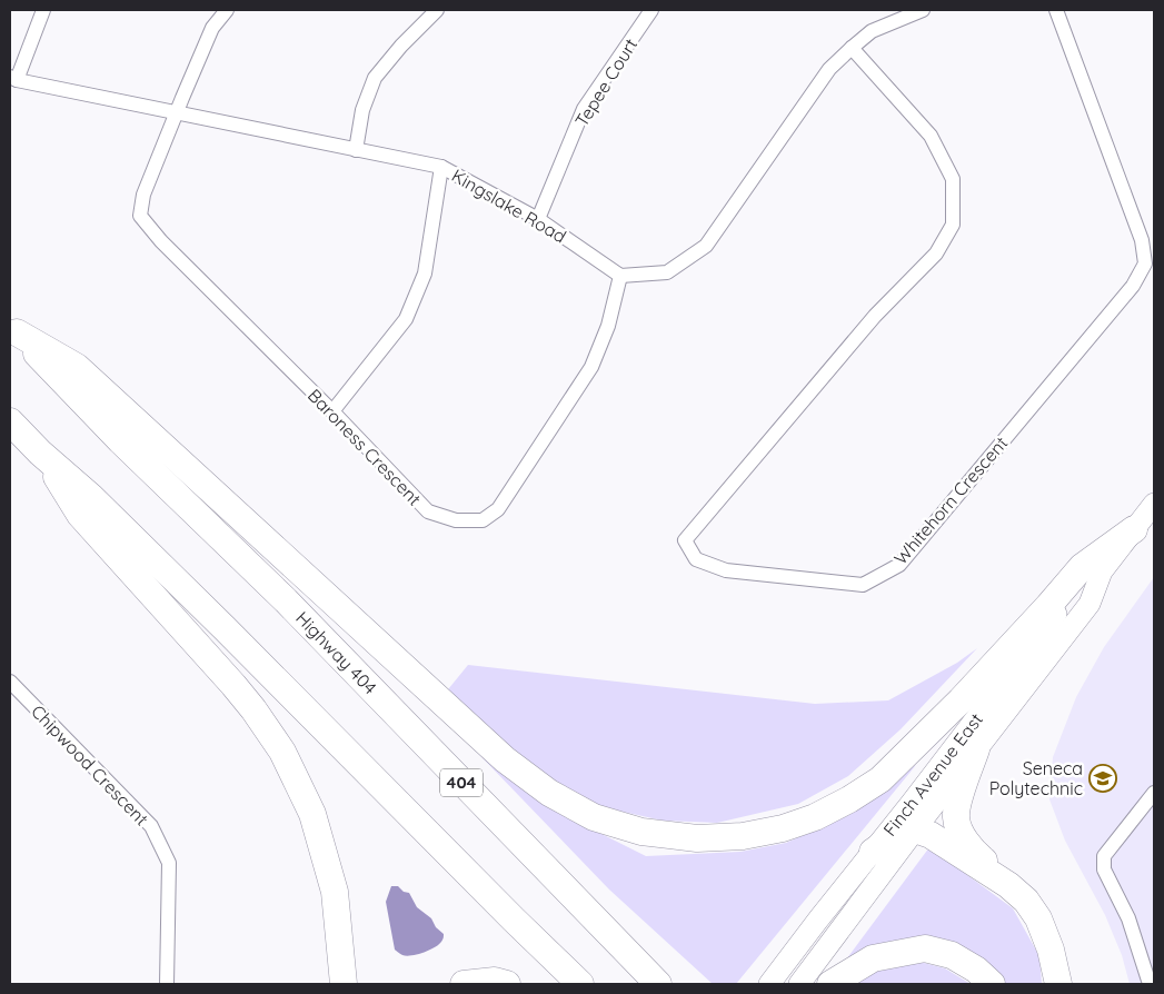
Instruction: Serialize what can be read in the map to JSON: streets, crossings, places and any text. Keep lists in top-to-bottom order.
{
  "streets": {
    "highway": ["Highway 404", "404"],
    "main road": ["Finch Avenue East"],
    "street": [
      "Tepee Court",
      "Kingslake Road",
      "Baroness Crescent",
      "Whitehorn Crescent",
      "Chipwood Crescent"
    ]
  },
  "crossings": [
    ["Tepee Court", "Kingslake Road"],
    ["Kingslake Road", "Baroness Crescent"]
  ],
  "places": {
    "school or university": ["Seneca Polytechnic"]
  }
}
